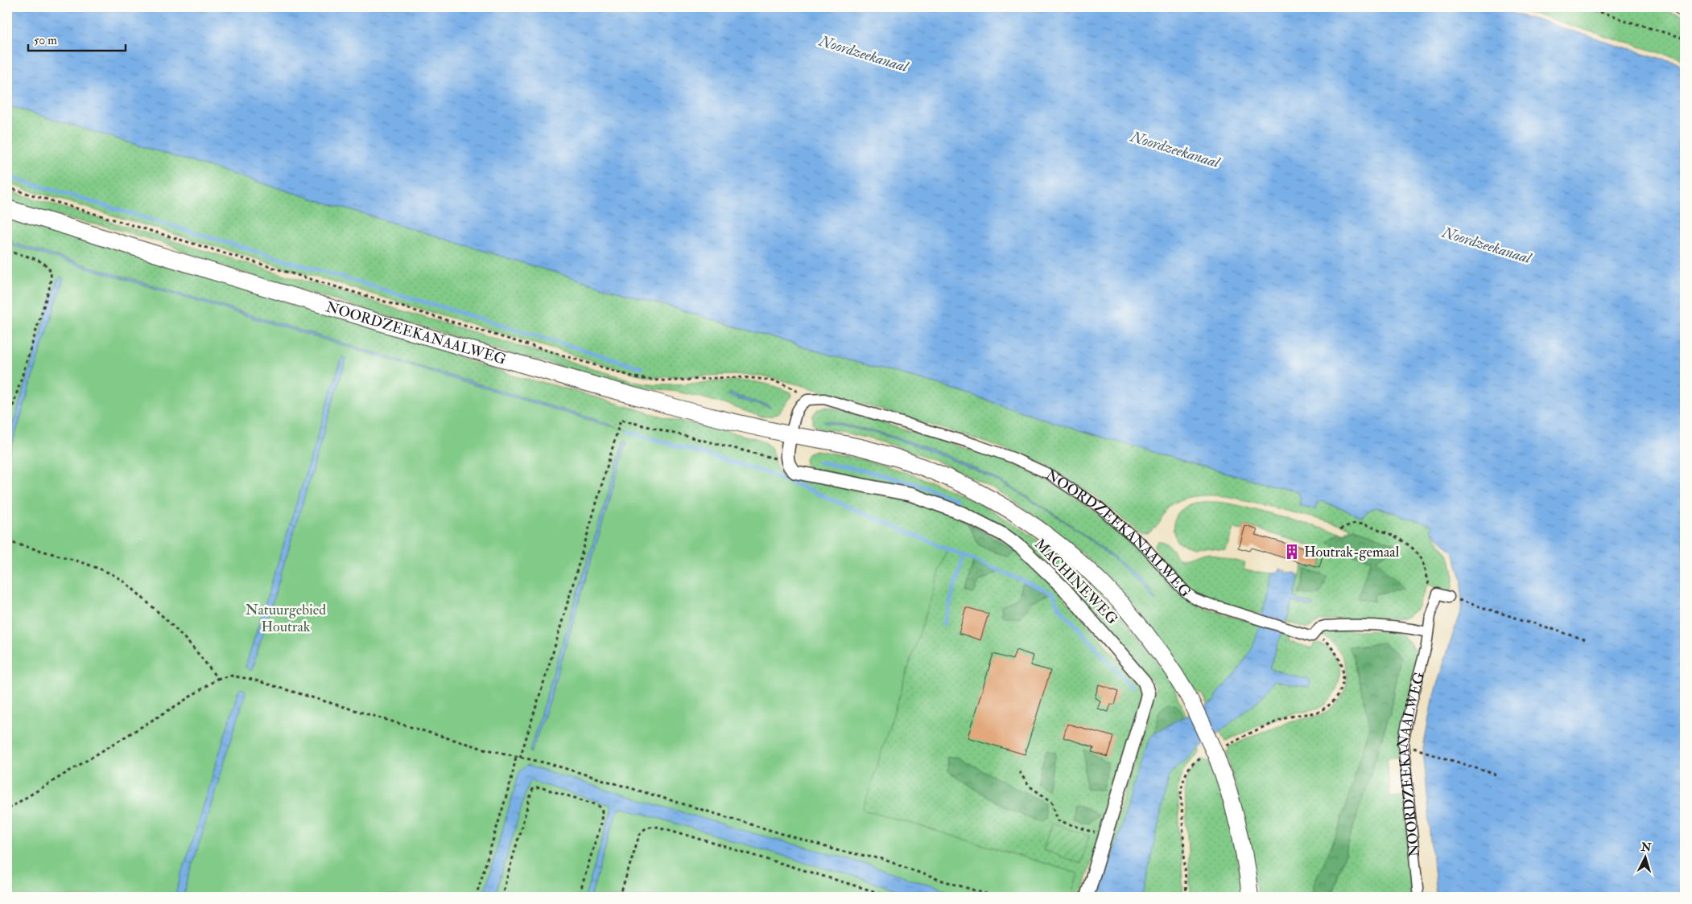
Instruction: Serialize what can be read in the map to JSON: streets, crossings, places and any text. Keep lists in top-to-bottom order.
{
  "streets": {
    "main road": ["NOORDZEEKANAALWEG"],
    "street": ["MACHINEWEG"]
  },
  "water": ["Noordzeekanaal"],
  "parks": ["Natuurgebied Houtrak"],
  "places": {
    "building": ["Houtrak-gemaal"]
  },
  "scale_bar": "50 m",
  "north": "top"
}
